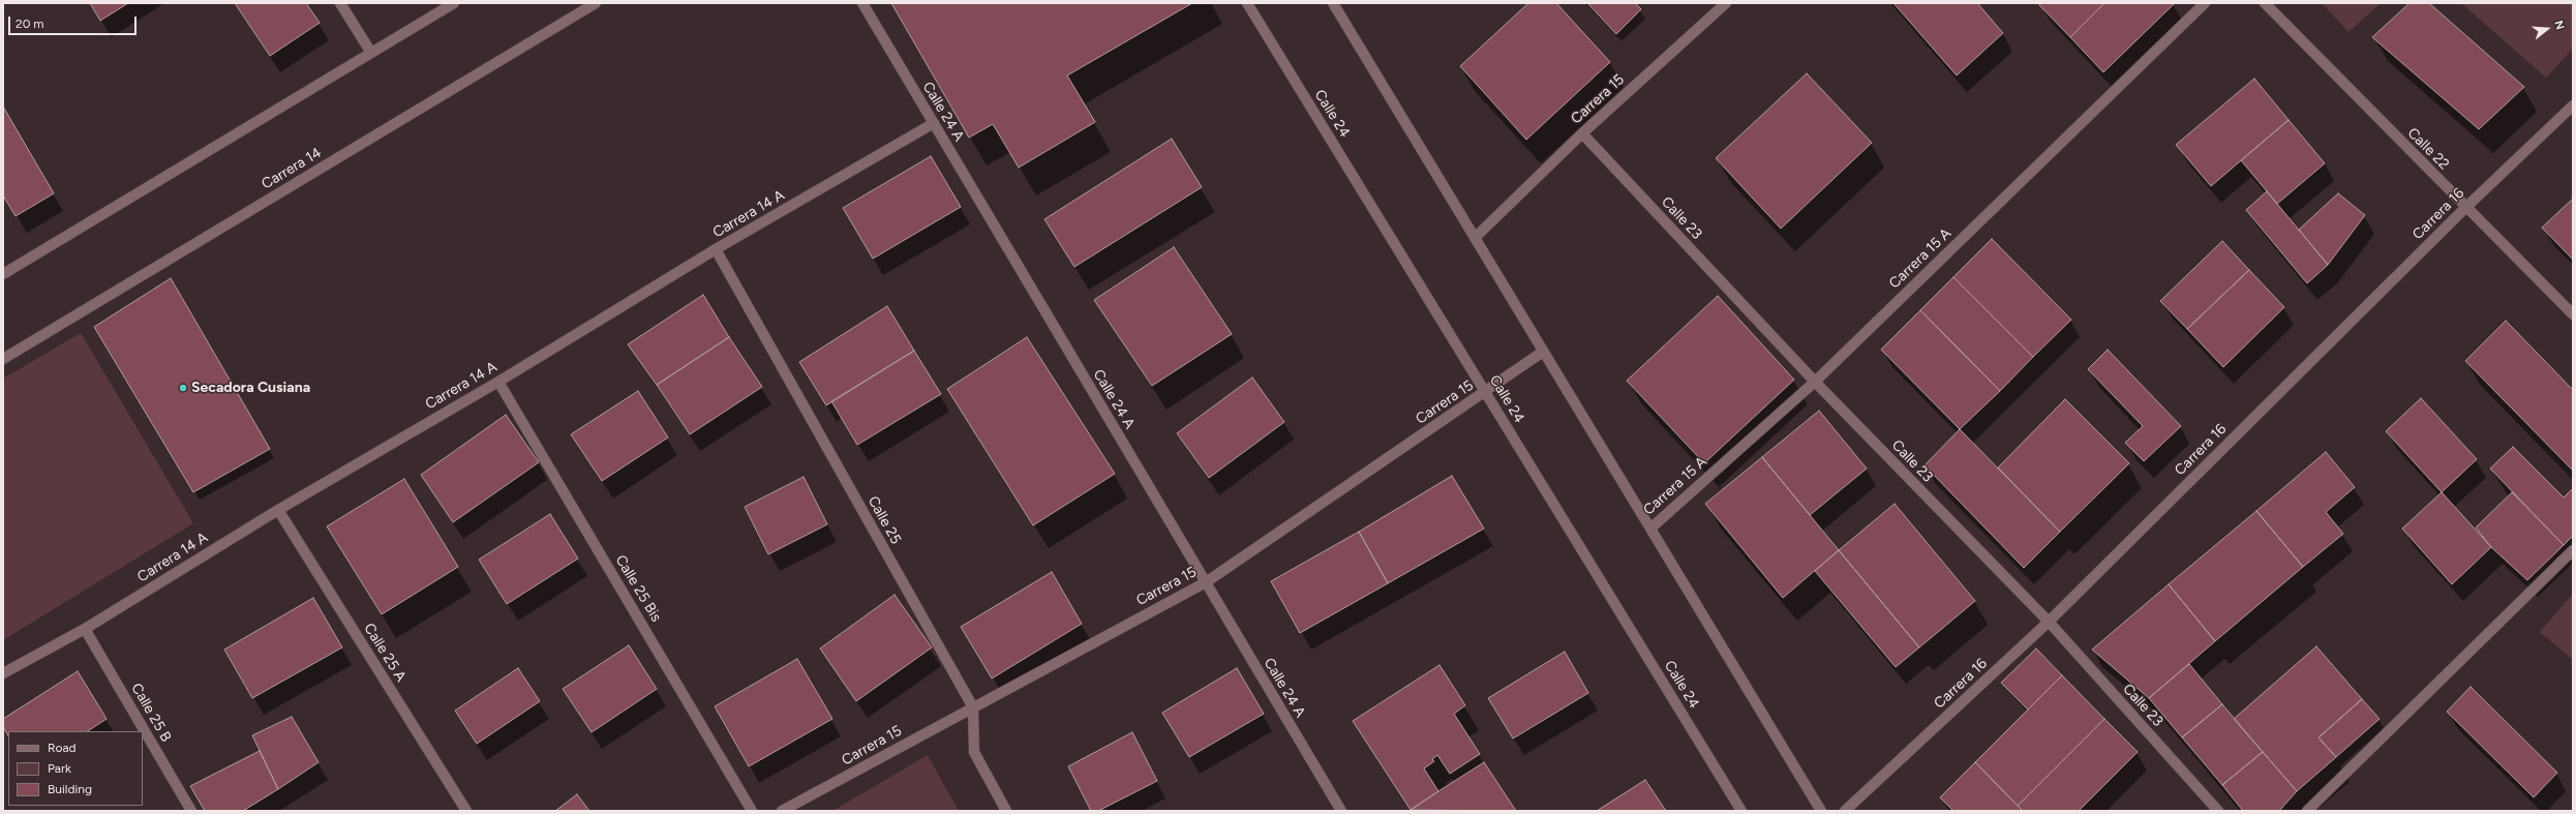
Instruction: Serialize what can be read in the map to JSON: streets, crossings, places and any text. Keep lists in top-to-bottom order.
{
  "streets": {
    "street": [
      "Carrera 15",
      "Calle 24 A",
      "Calle 24",
      "Calle 22",
      "Carrera 14",
      "Carrera 14 A",
      "Carrera 16",
      "Calle 23",
      "Carrera 15 A",
      "Calle 25",
      "Calle 25 Bis",
      "Calle 25 A",
      "Calle 25 B"
    ]
  },
  "crossings": [
    ["Carrera 15", "Calle 24 A"],
    ["Carrera 15", "Calle 24"],
    ["Carrera 15", "Calle 23"],
    ["Carrera 15", "Calle 25"],
    ["Calle 24 A", "Carrera 14 A"],
    ["Calle 22", "Carrera 16"],
    ["Carrera 14 A", "Calle 25"],
    ["Carrera 14 A", "Calle 25 Bis"],
    ["Carrera 14 A", "Calle 25 A"],
    ["Carrera 14 A", "Calle 25 B"],
    ["Carrera 16", "Calle 23"],
    ["Calle 23", "Carrera 15 A"]
  ],
  "places": ["Secadora Cusiana"],
  "legend": ["Road", "Park", "Building"],
  "scale_bar": "20 m",
  "north": "right"
}
